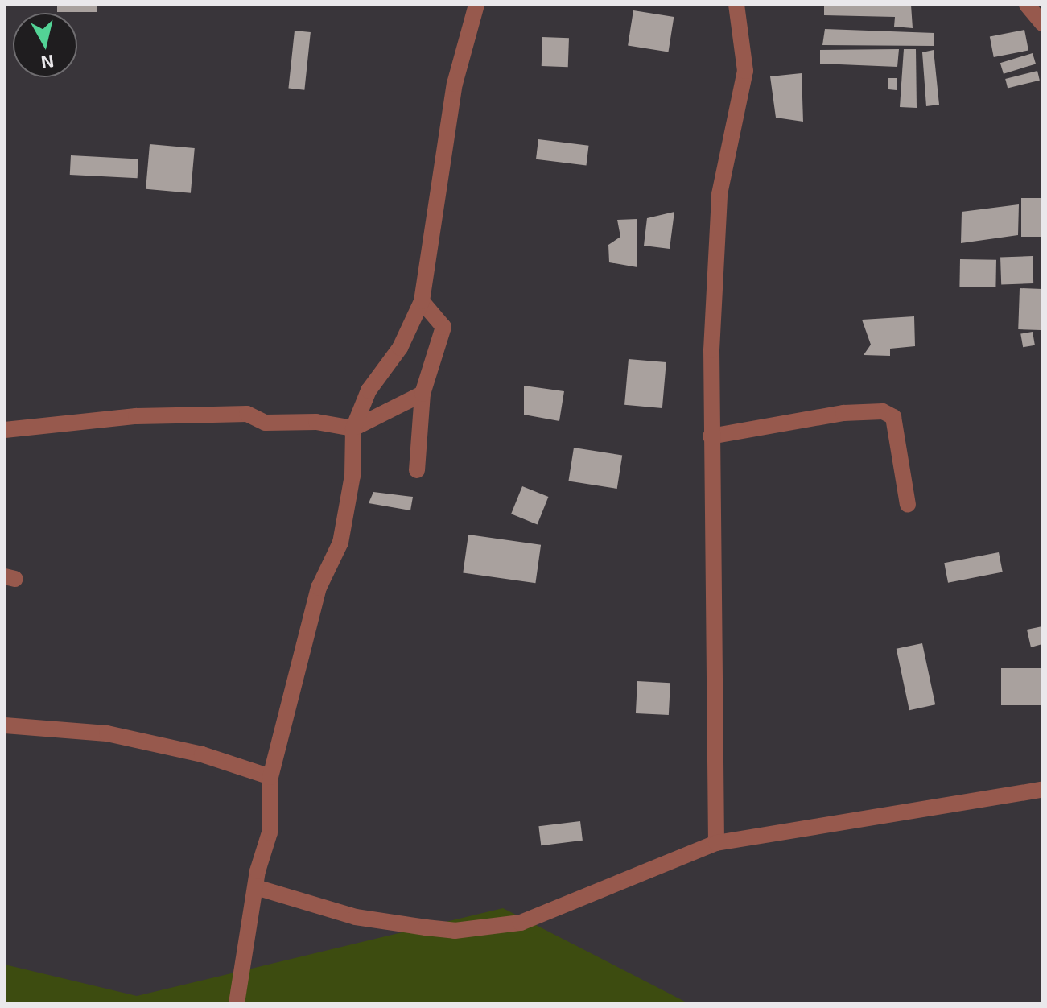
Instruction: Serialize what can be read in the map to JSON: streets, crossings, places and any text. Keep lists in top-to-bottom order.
{
  "north": "bottom"
}
